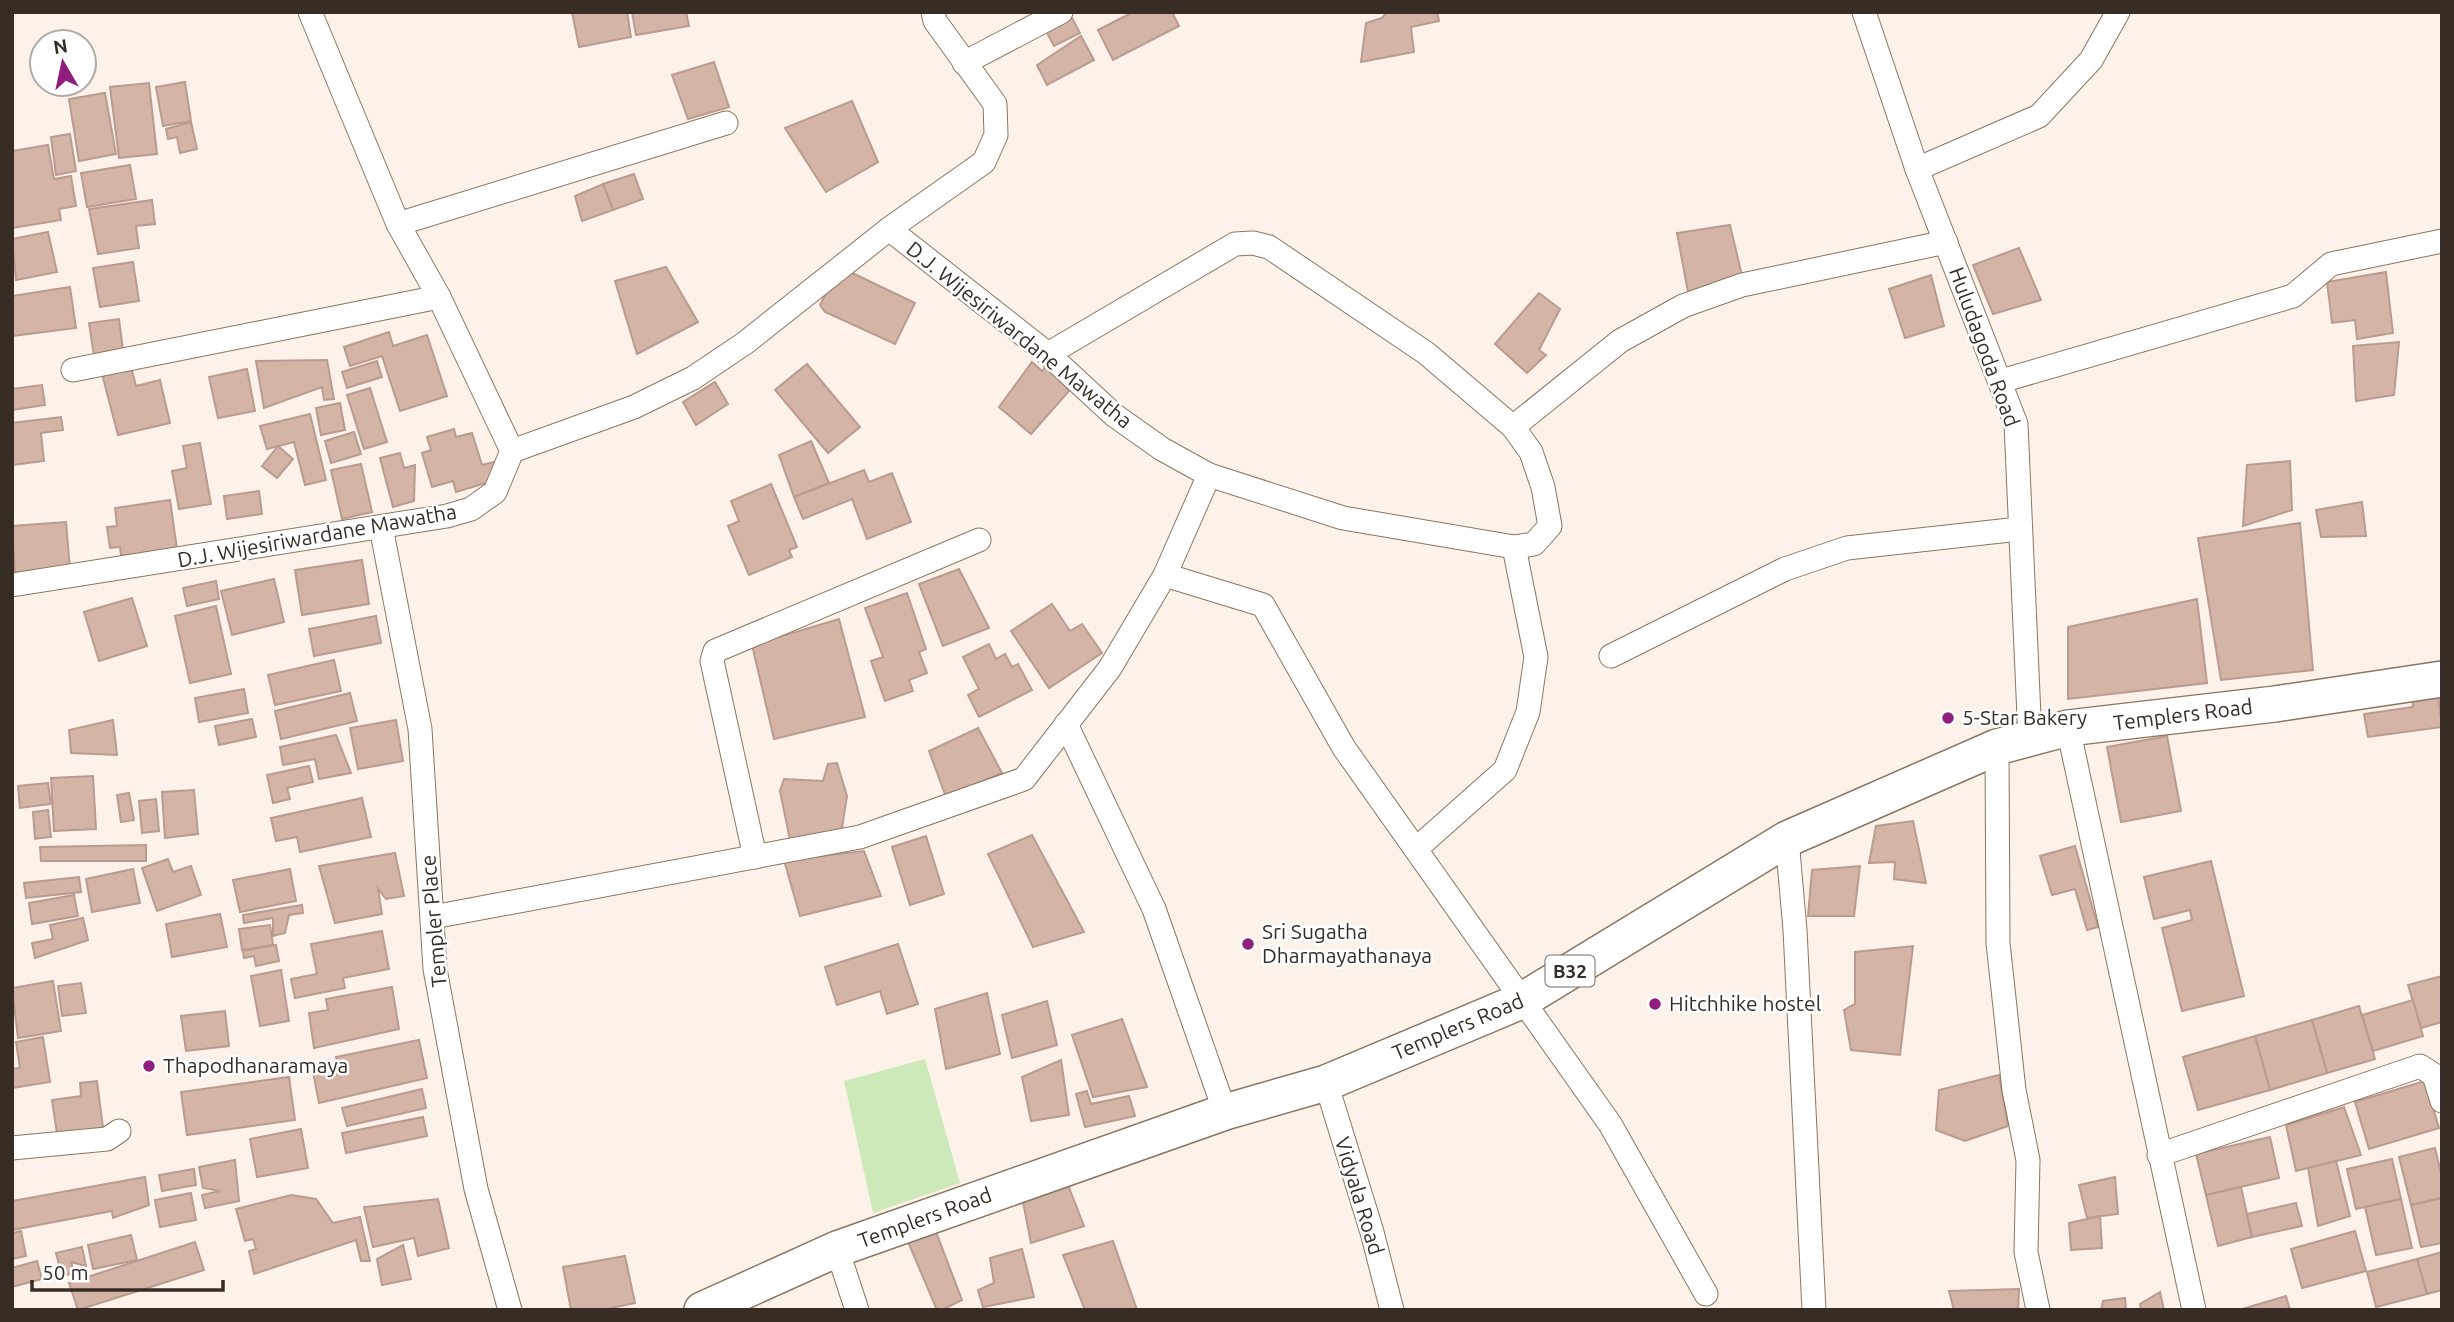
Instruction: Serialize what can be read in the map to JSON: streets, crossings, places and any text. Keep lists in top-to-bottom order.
{
  "streets": {
    "main road": ["Templers Road", "B32"],
    "street": [
      "D.J. Wijesiriwardane Mawatha",
      "Huludagoda Road",
      "Templer Place",
      "Vidyala Road"
    ]
  },
  "crossings": [
    ["D.J. Wijesiriwardane Mawatha", "Templer Place"],
    ["Huludagoda Road", "Templers Road"],
    ["Templers Road", "Vidyala Road"]
  ],
  "places": [
    "5-Star Bakery",
    "Sri Sugatha Dharmayathanaya",
    "Hitchhike hostel",
    "Thapodhanaramaya"
  ],
  "scale_bar": "50 m",
  "north": "top"
}
